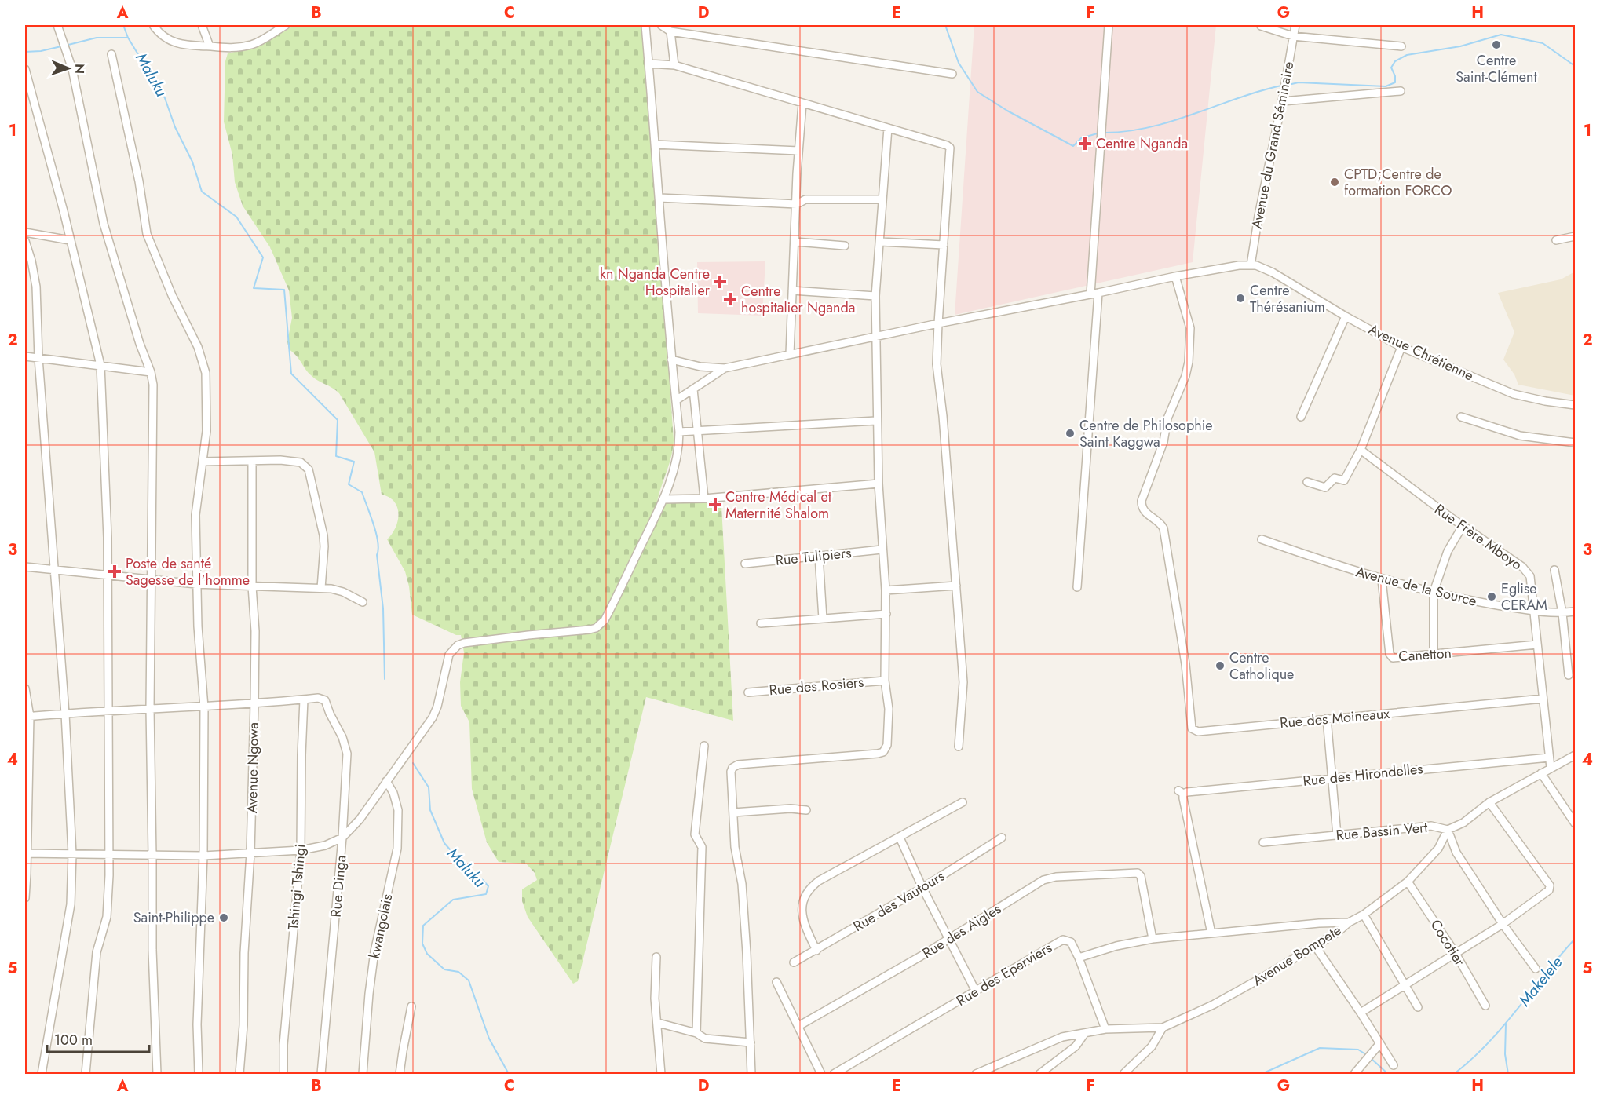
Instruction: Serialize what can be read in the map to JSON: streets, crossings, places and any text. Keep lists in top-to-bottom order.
{
  "streets": {
    "street": [
      "Avenue du Grand Séminaire",
      "Avenue Chrétienne",
      "Rue Frère Mboyo",
      "Rue Tulipiers",
      "Avenue de la Source",
      "Canetton",
      "Rue des Rosiers",
      "Rue des Moineaux",
      "Avenue Ngowa",
      "Rue des Hirondelles",
      "Rue Bassin Vert",
      "Rue Dinga",
      "Tshingi Tshingi",
      "Rue des Vautours",
      "kwangolais",
      "Rue des Aigles",
      "Cocotier",
      "Avenue Bompete",
      "Rue des Eperviers"
    ]
  },
  "crossings": [
    ["Avenue du Grand Séminaire", "Avenue Chrétienne"],
    ["Rue Frère Mboyo", "Avenue de la Source"],
    ["Rue Frère Mboyo", "Canetton"],
    ["Rue Frère Mboyo", "Rue des Moineaux"],
    ["Rue Frère Mboyo", "Rue des Hirondelles"],
    ["Avenue de la Source", "Canetton"],
    ["Rue Bassin Vert", "Avenue Bompete"],
    ["Rue Dinga", "Tshingi Tshingi"],
    ["Cocotier", "Avenue Bompete"],
    ["Avenue Bompete", "Rue des Eperviers"]
  ],
  "water": ["Maluku", "Makelele"],
  "places": {
    "other": [
      "Centre Saint-Clément",
      "CPTD;Centre de formation FORCO",
      "Centre Thérésanium",
      "Centre de Philosophie Saint Kaggwa",
      "Eglise CERAM",
      "Centre Catholique",
      "Saint-Philippe"
    ],
    "health": [
      "Centre Nganda",
      "kn Nganda Centre Hospitalier",
      "Centre hospitalier Nganda",
      "Centre Médical et Maternité Shalom",
      "Poste de santé Sagesse de l'homme"
    ]
  },
  "scale_bar": "100 m",
  "north": "right",
  "grid": {
    "columns": [
      "A",
      "B",
      "C",
      "D",
      "E",
      "F",
      "G",
      "H"
    ],
    "rows": [
      "1",
      "2",
      "3",
      "4",
      "5"
    ]
  }
}
